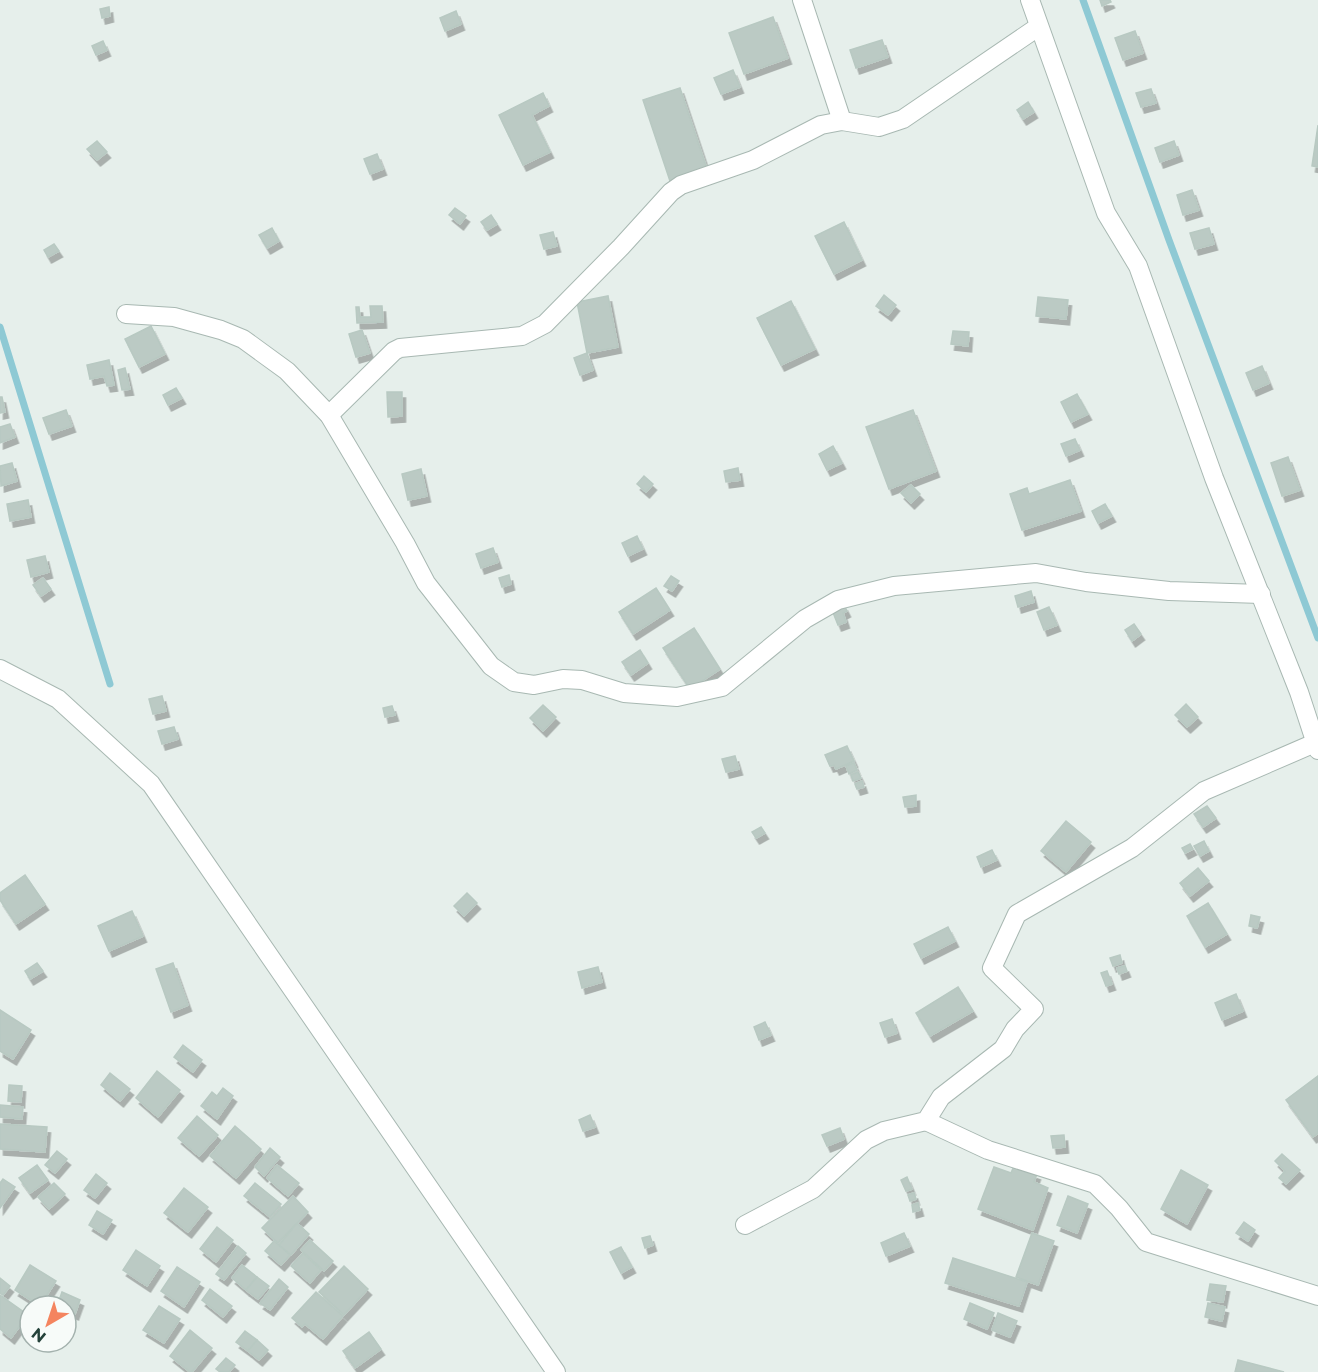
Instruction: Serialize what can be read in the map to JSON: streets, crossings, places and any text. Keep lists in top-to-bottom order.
{
  "north": "bottom left"
}
